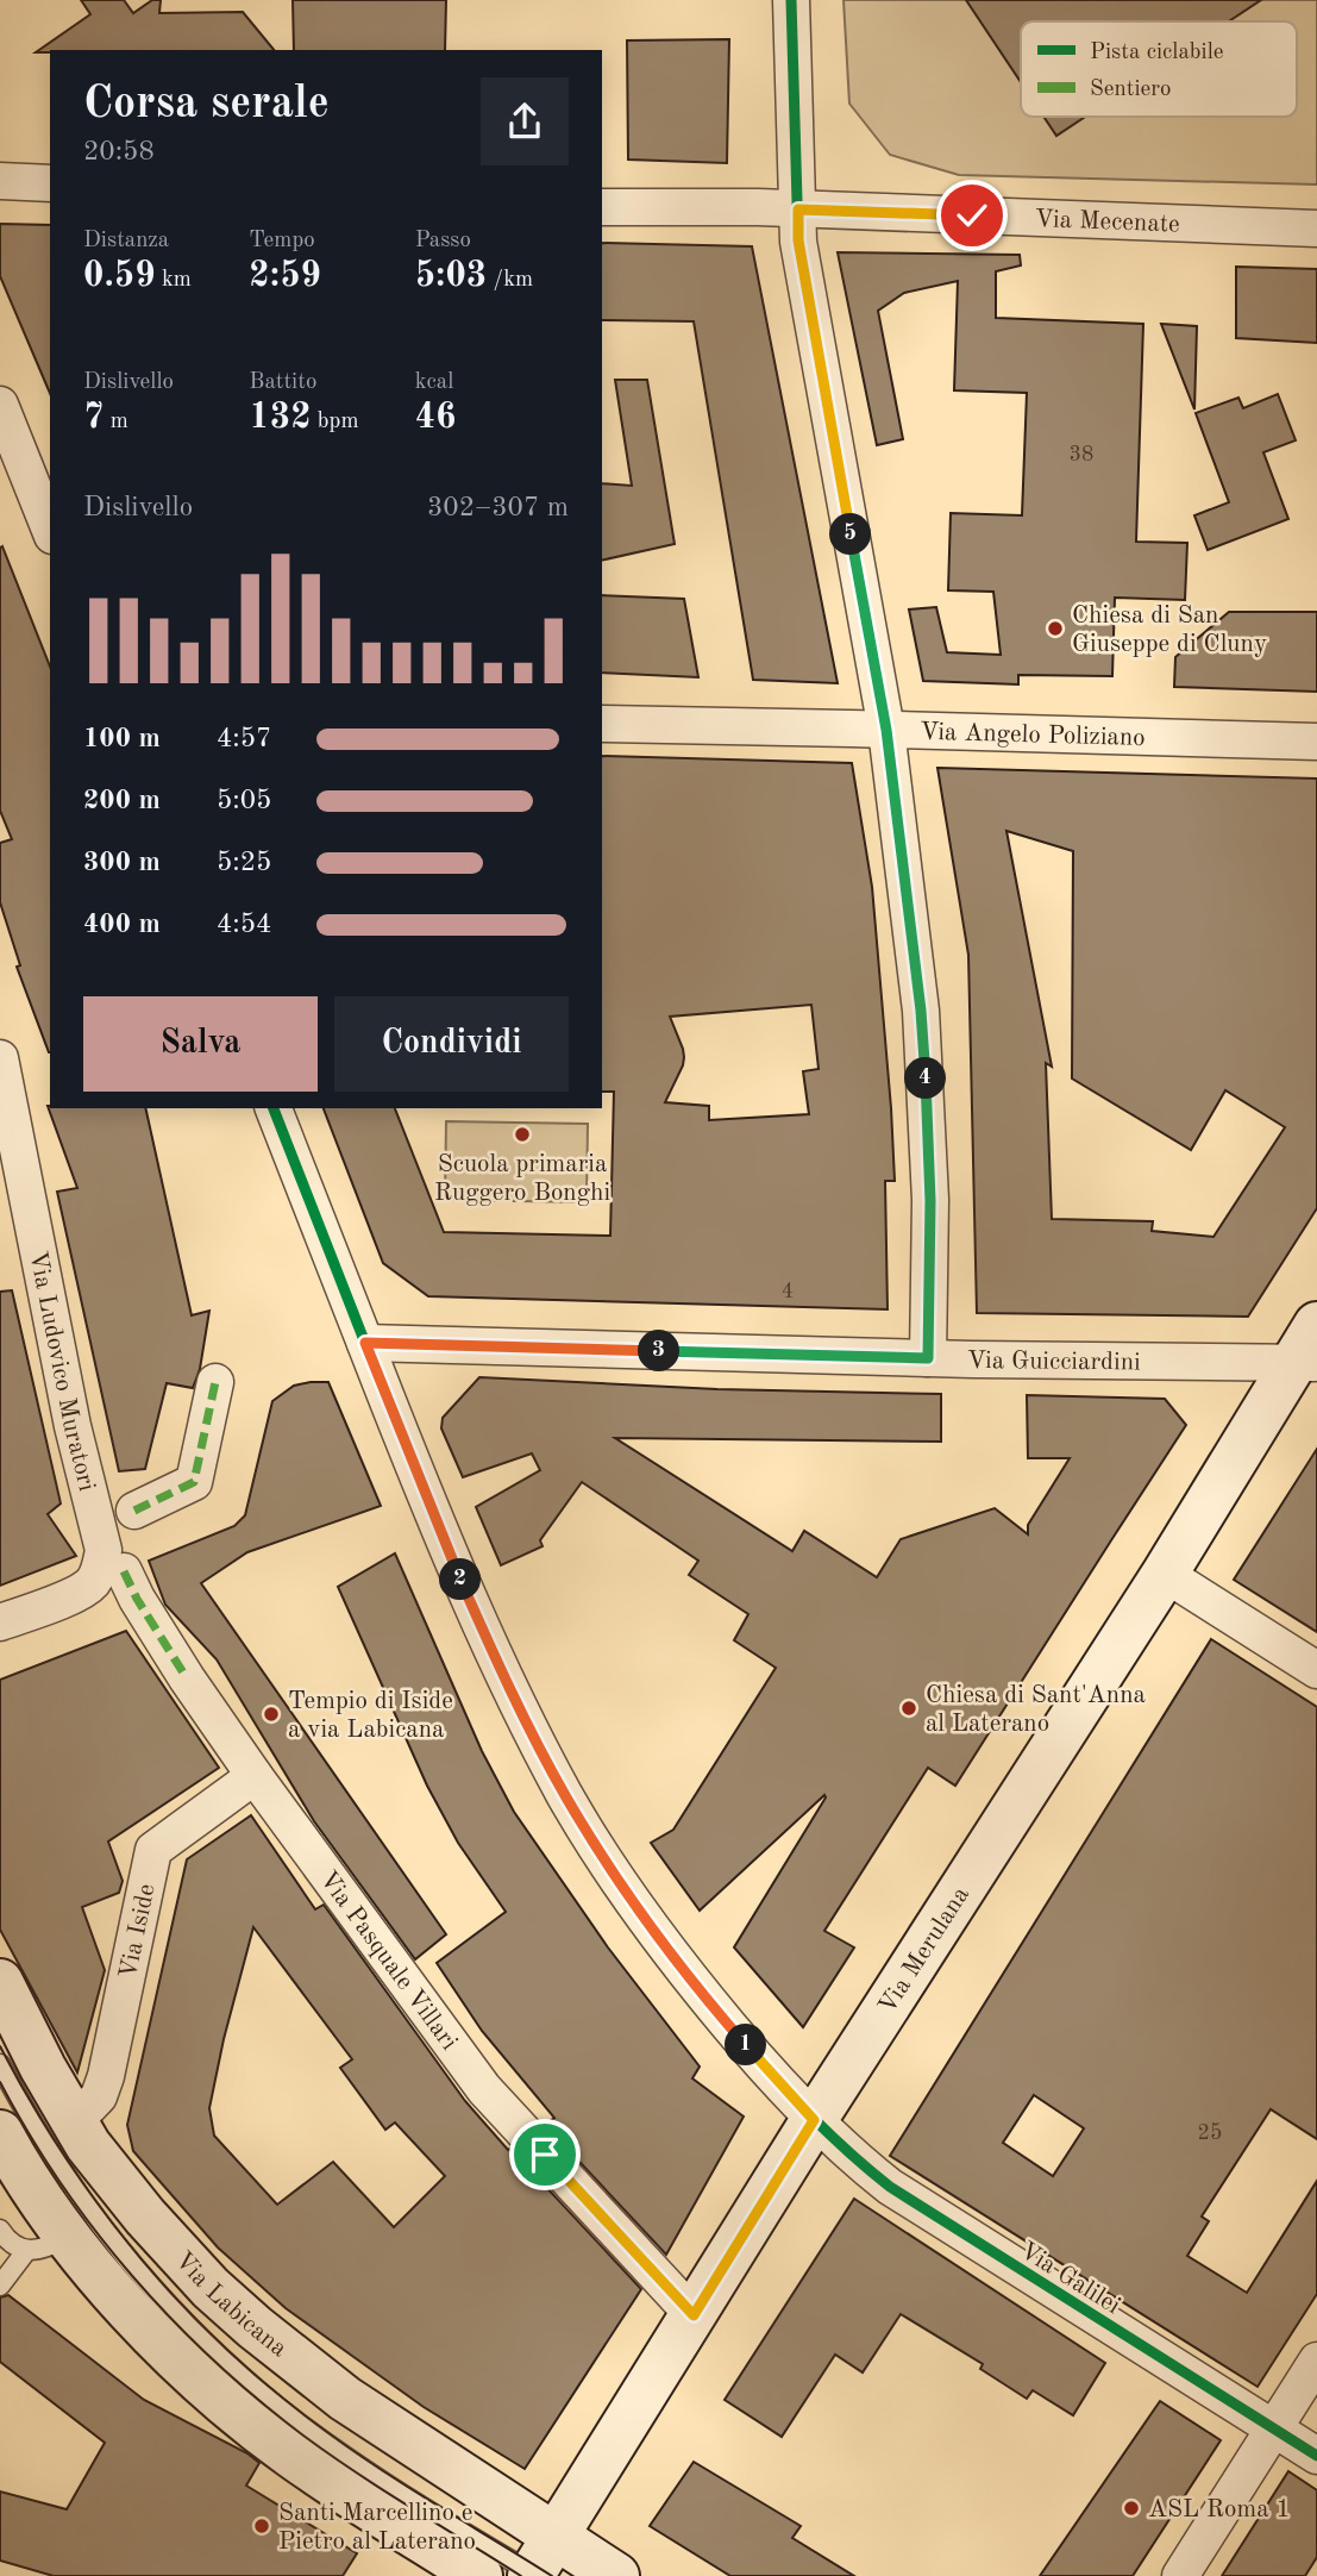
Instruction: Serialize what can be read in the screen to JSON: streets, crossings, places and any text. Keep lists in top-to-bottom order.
{
  "streets": {
    "main road": ["Via Merulana", "Via Labicana"],
    "street": [
      "Via Mecenate",
      "Via Angelo Poliziano",
      "Via Guicciardini",
      "Via Ludovico Muratori",
      "Via Iside",
      "Via Pasquale Villari",
      "Via Galilei"
    ]
  },
  "crossings": [
    ["Via Guicciardini", "Via Merulana"],
    ["Via Guicciardini", "Via Galilei"],
    ["Via Iside", "Via Pasquale Villari"],
    ["Via Iside", "Via Labicana"],
    ["Via Merulana", "Via Pasquale Villari"],
    ["Via Merulana", "Via Galilei"],
    ["Via Merulana", "Via Labicana"]
  ],
  "places": [
    "Chiesa di San Giuseppe di Cluny",
    "Scuola primaria Ruggero Bonghi",
    "Chiesa di Sant'Anna al Laterano",
    "Tempio di Iside a via Labicana",
    "ASL Roma 1",
    "Santi Marcellino e Pietro al Laterano"
  ],
  "house_numbers": ["38", "4", "25"],
  "legend": ["Pista ciclabile", "Sentiero"],
  "page": {
    "heading": ["Corsa serale", "20:58"],
    "stats": [
      ["Distanza", "0.59 km"],
      ["Tempo", "2:59"],
      ["Passo", "5:03 /km"],
      ["Dislivello", "7 m"],
      ["Battito", "132 bpm"],
      ["kcal", "46"]
    ],
    "chart": ["Dislivello", "302–307 m"],
    "pins": [
      "5",
      "4",
      "3",
      "2",
      "1"
    ],
    "list": [
      {
        "name": "100 m",
        "note": "4:57"
      },
      {
        "name": "200 m",
        "note": "5:05"
      },
      {
        "name": "300 m",
        "note": "5:25"
      },
      {
        "name": "400 m",
        "note": "4:54"
      }
    ],
    "buttons": ["Salva", "Condividi"]
  }
}
